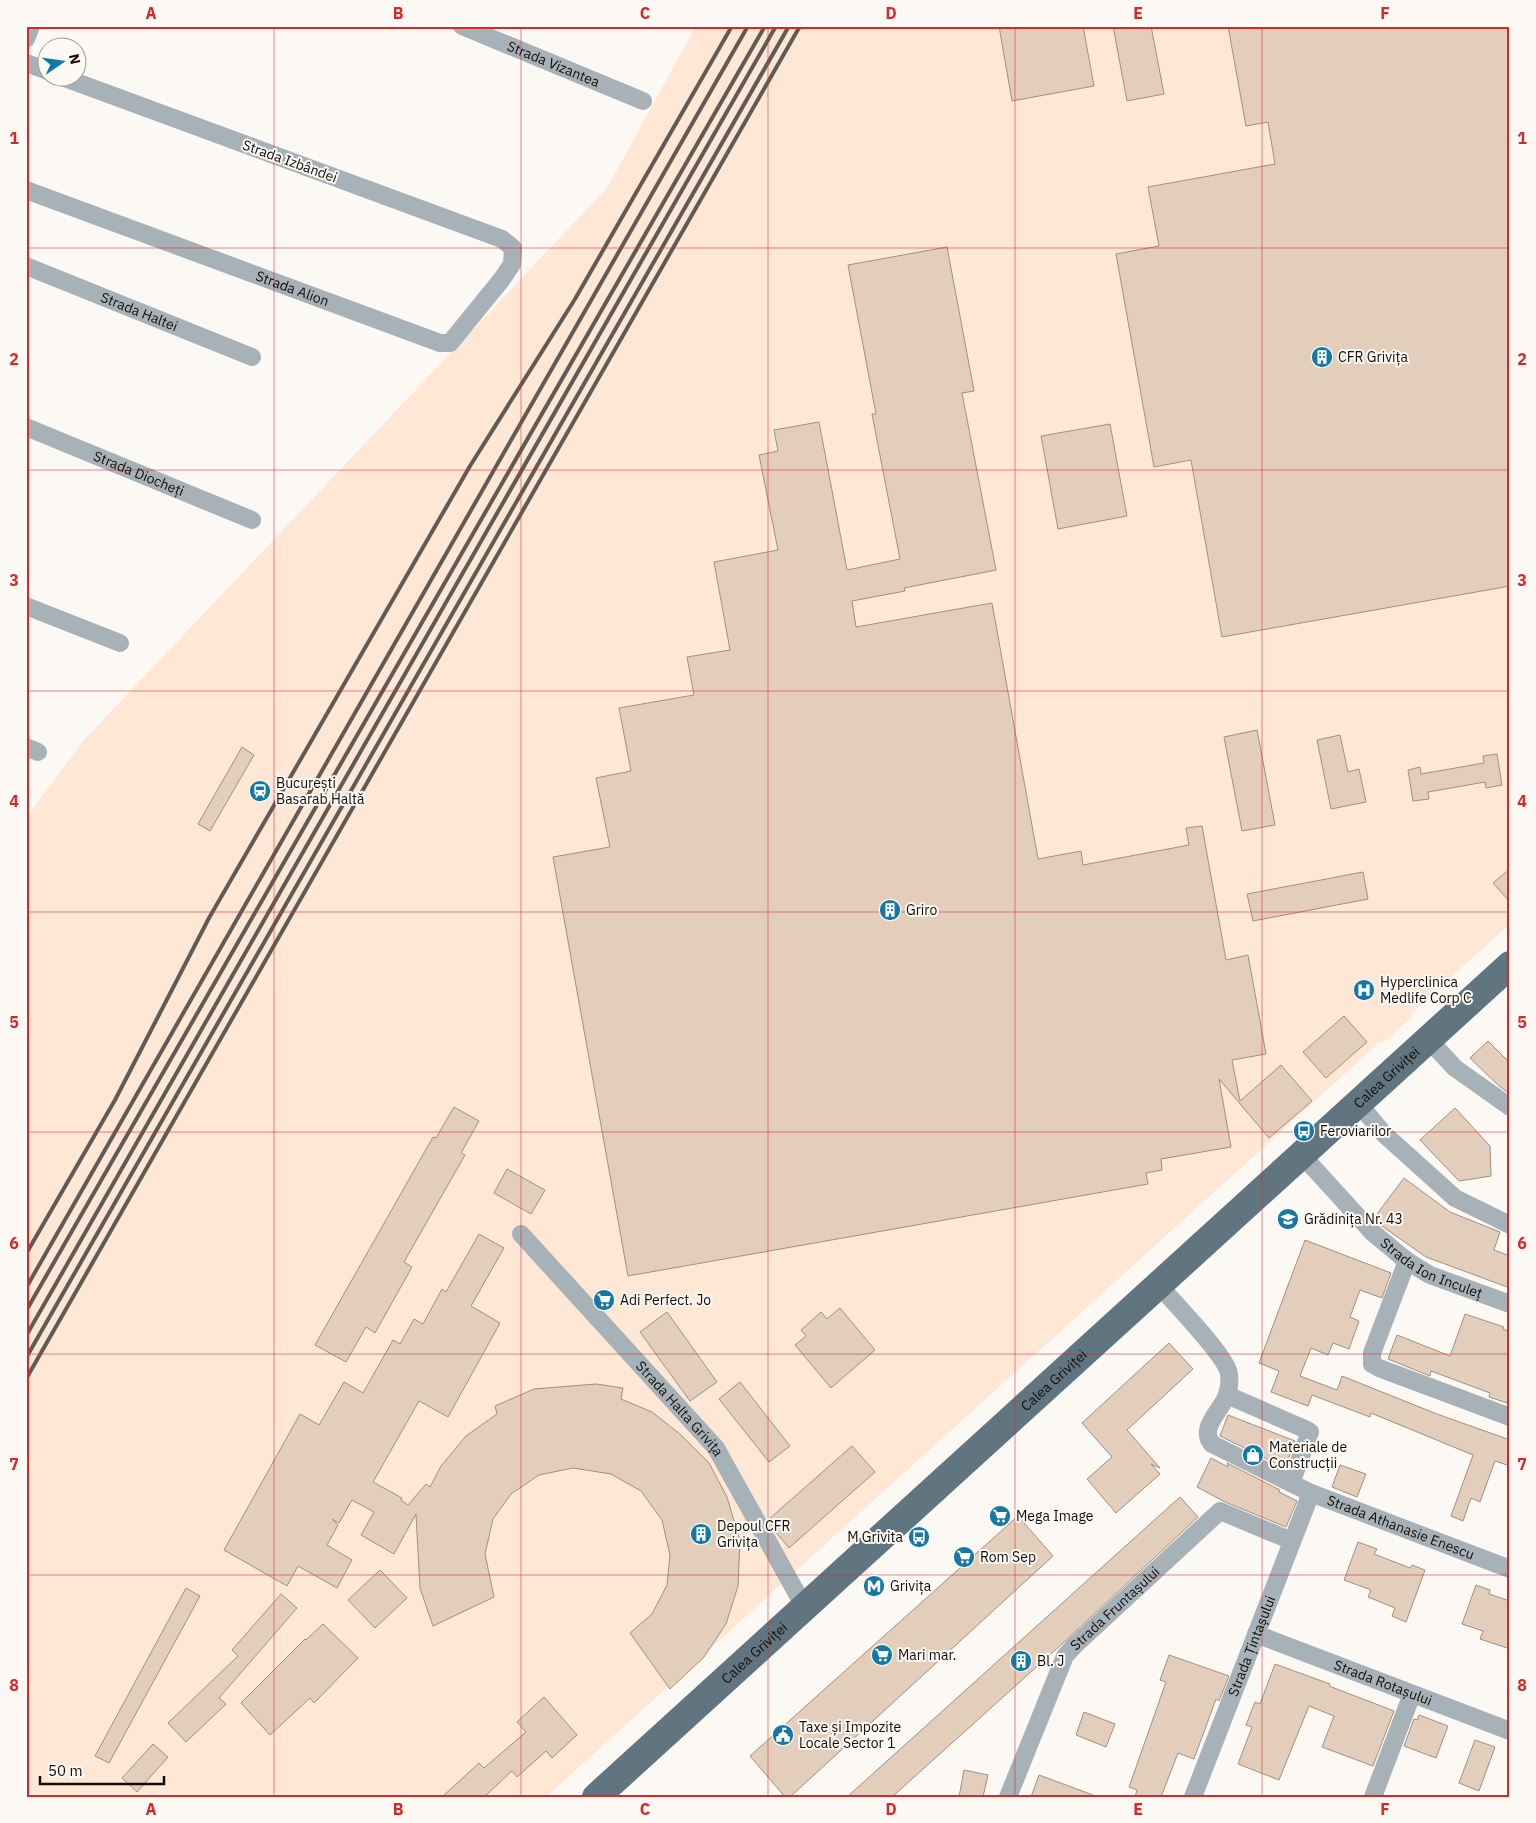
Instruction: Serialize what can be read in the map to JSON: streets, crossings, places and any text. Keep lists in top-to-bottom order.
{
  "streets": {
    "main road": ["Calea Griviței"],
    "street": [
      "Strada Vizantea",
      "Strada Izbândei",
      "Strada Alion",
      "Strada Haltei",
      "Strada Diocheți",
      "Strada Ion Inculeț",
      "Strada Halta Grivița",
      "Strada Athanasie Enescu",
      "Strada Fruntașului",
      "Strada Țintașului",
      "Strada Rotașului"
    ]
  },
  "crossings": [
    ["Strada Izbândei", "Strada Alion"],
    ["Calea Griviței", "Strada Ion Inculeț"],
    ["Calea Griviței", "Strada Halta Grivița"],
    ["Calea Griviței", "Strada Athanasie Enescu"],
    ["Strada Athanasie Enescu", "Strada Țintașului"],
    ["Strada Fruntașului", "Strada Țintașului"],
    ["Strada Țintașului", "Strada Rotașului"]
  ],
  "places": {
    "building": [
      "CFR Grivița",
      "Griro",
      "Depoul CFR Grivița",
      "Bl. J"
    ],
    "station": ["București Basarab Haltă"],
    "hospital": ["Hyperclinica Medlife Corp C"],
    "bus stop": ["Feroviarilor", "M Grivita"],
    "school or university": ["Grădinița Nr. 43"],
    "supermarket": [
      "Adi Perfect. Jo",
      "Mega Image",
      "Rom Sep",
      "Mari mar."
    ],
    "shop": ["Materiale de Construcții"],
    "metro station": ["Grivița"],
    "public building": ["Taxe și Impozite Locale Sector 1"]
  },
  "scale_bar": "50 m",
  "north": "right",
  "grid": {
    "columns": [
      "A",
      "B",
      "C",
      "D",
      "E",
      "F"
    ],
    "rows": [
      "1",
      "2",
      "3",
      "4",
      "5",
      "6",
      "7",
      "8"
    ]
  }
}
